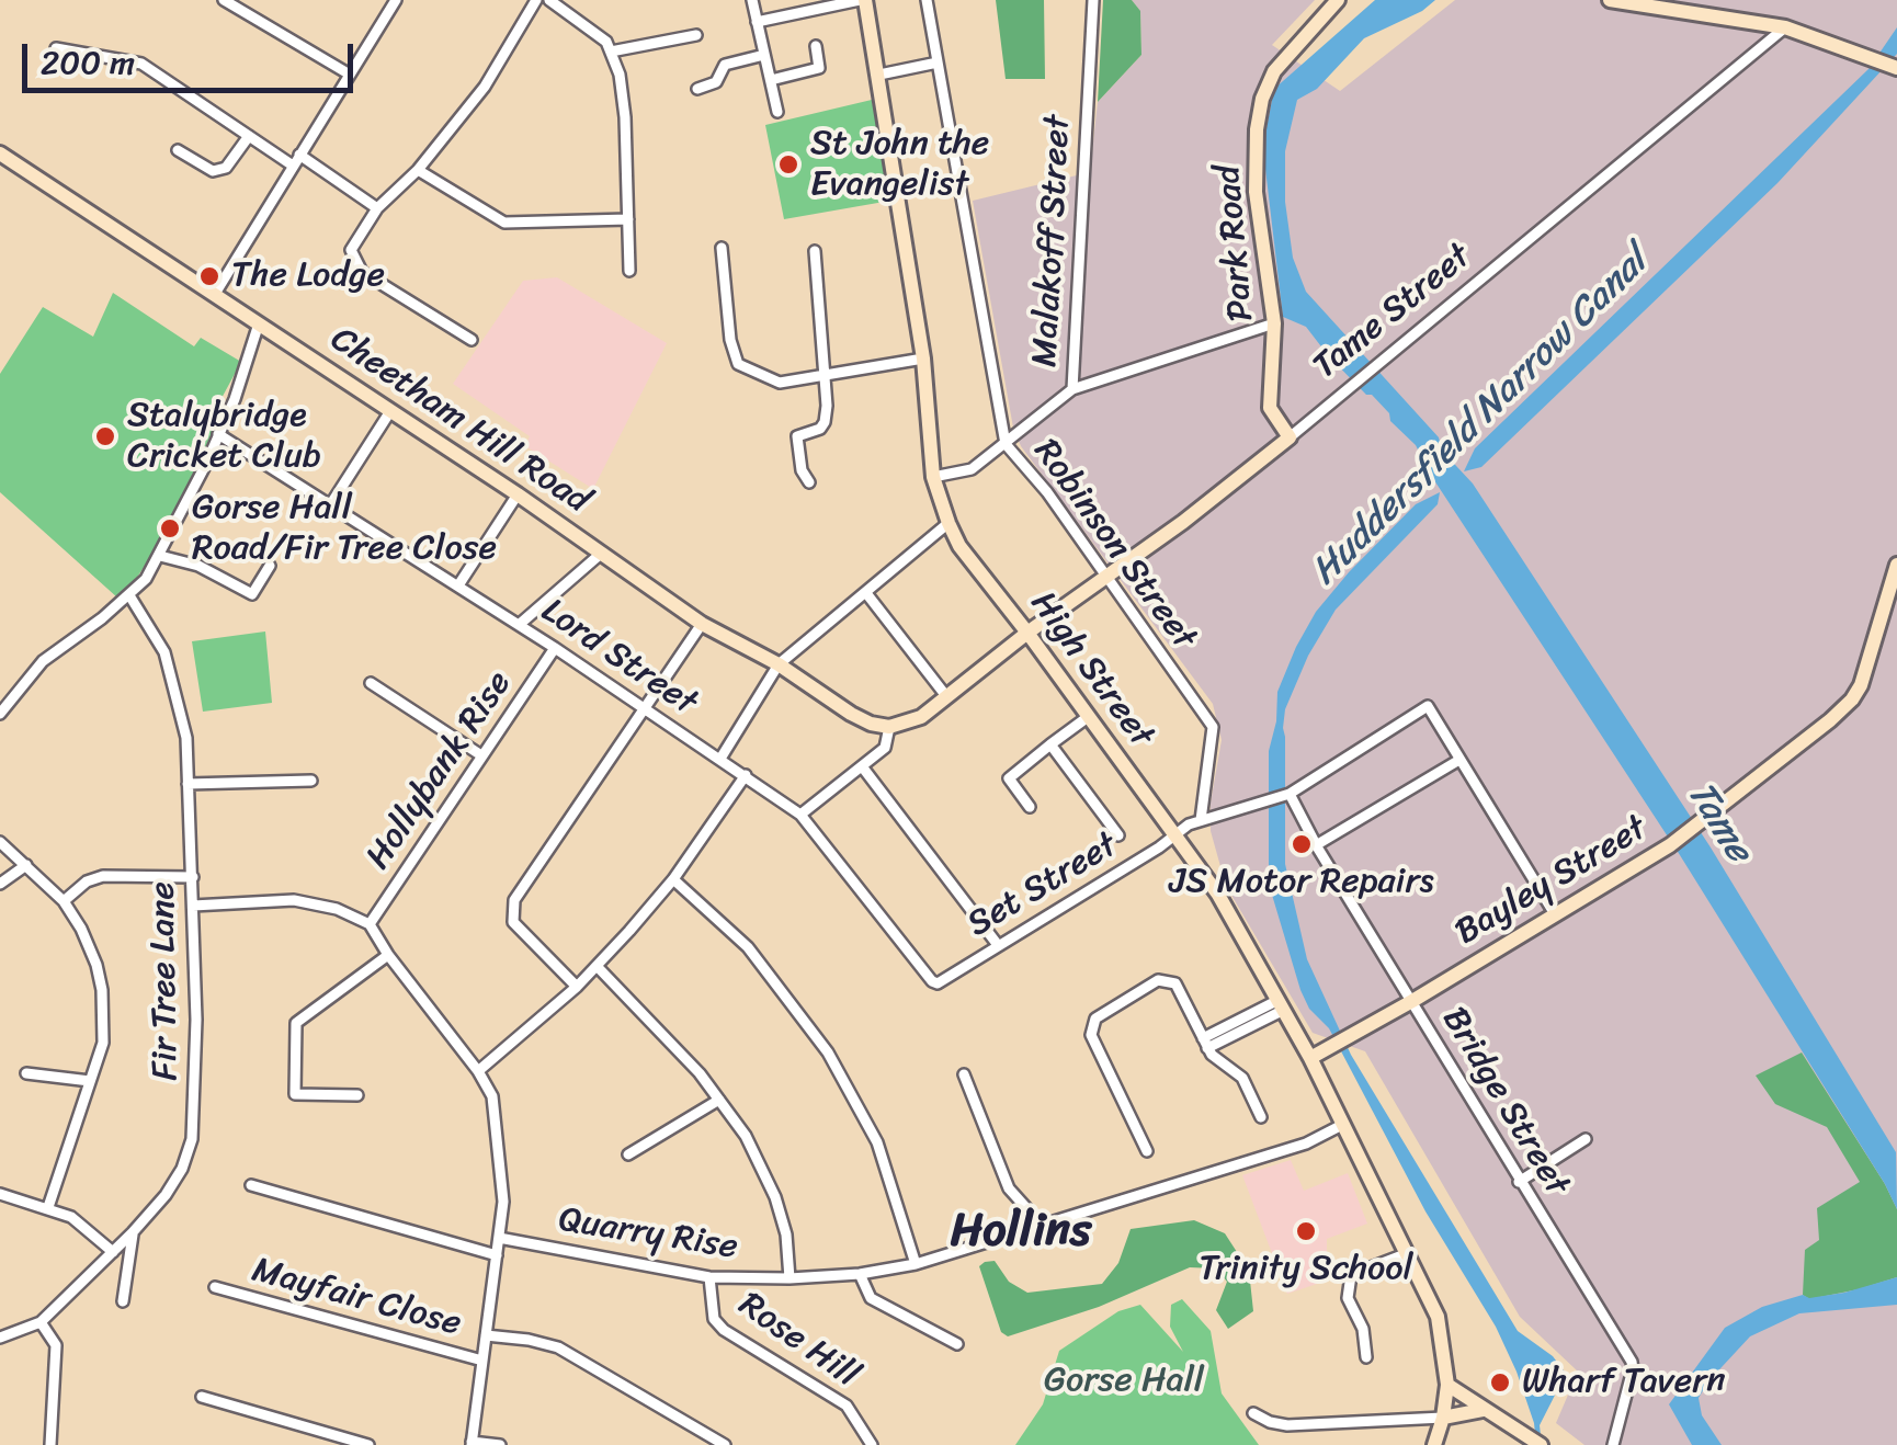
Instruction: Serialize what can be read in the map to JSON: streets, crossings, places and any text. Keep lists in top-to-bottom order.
{
  "streets": {
    "main road": [
      "Park Road",
      "Tame Street",
      "Cheetham Hill Road",
      "High Street",
      "Bayley Street"
    ],
    "street": [
      "Malakoff Street",
      "Robinson Street",
      "Lord Street",
      "Hollybank Rise",
      "Set Street",
      "Fir Tree Lane",
      "Bridge Street",
      "Quarry Rise",
      "Mayfair Close",
      "Rose Hill"
    ]
  },
  "crossings": [
    ["Park Road", "Tame Street"],
    ["Tame Street", "Cheetham Hill Road"],
    ["Tame Street", "Robinson Street"],
    ["Tame Street", "High Street"],
    ["Robinson Street", "Set Street"],
    ["Lord Street", "Hollybank Rise"],
    ["Lord Street", "Set Street"],
    ["High Street", "Bayley Street"],
    ["High Street", "Set Street"],
    ["High Street", "Quarry Rise"],
    ["Bayley Street", "Bridge Street"],
    ["Set Street", "Bridge Street"],
    ["Quarry Rise", "Rose Hill"]
  ],
  "districts": ["Hollins"],
  "water": ["Huddersfield Narrow Canal", "Tame"],
  "parks": ["Gorse Hall"],
  "places": [
    "St John the Evangelist",
    "The Lodge",
    "Stalybridge Cricket Club",
    "Gorse Hall Road/Fir Tree Close",
    "JS Motor Repairs",
    "Trinity School",
    "Wharf Tavern"
  ],
  "scale_bar": "200 m"
}
